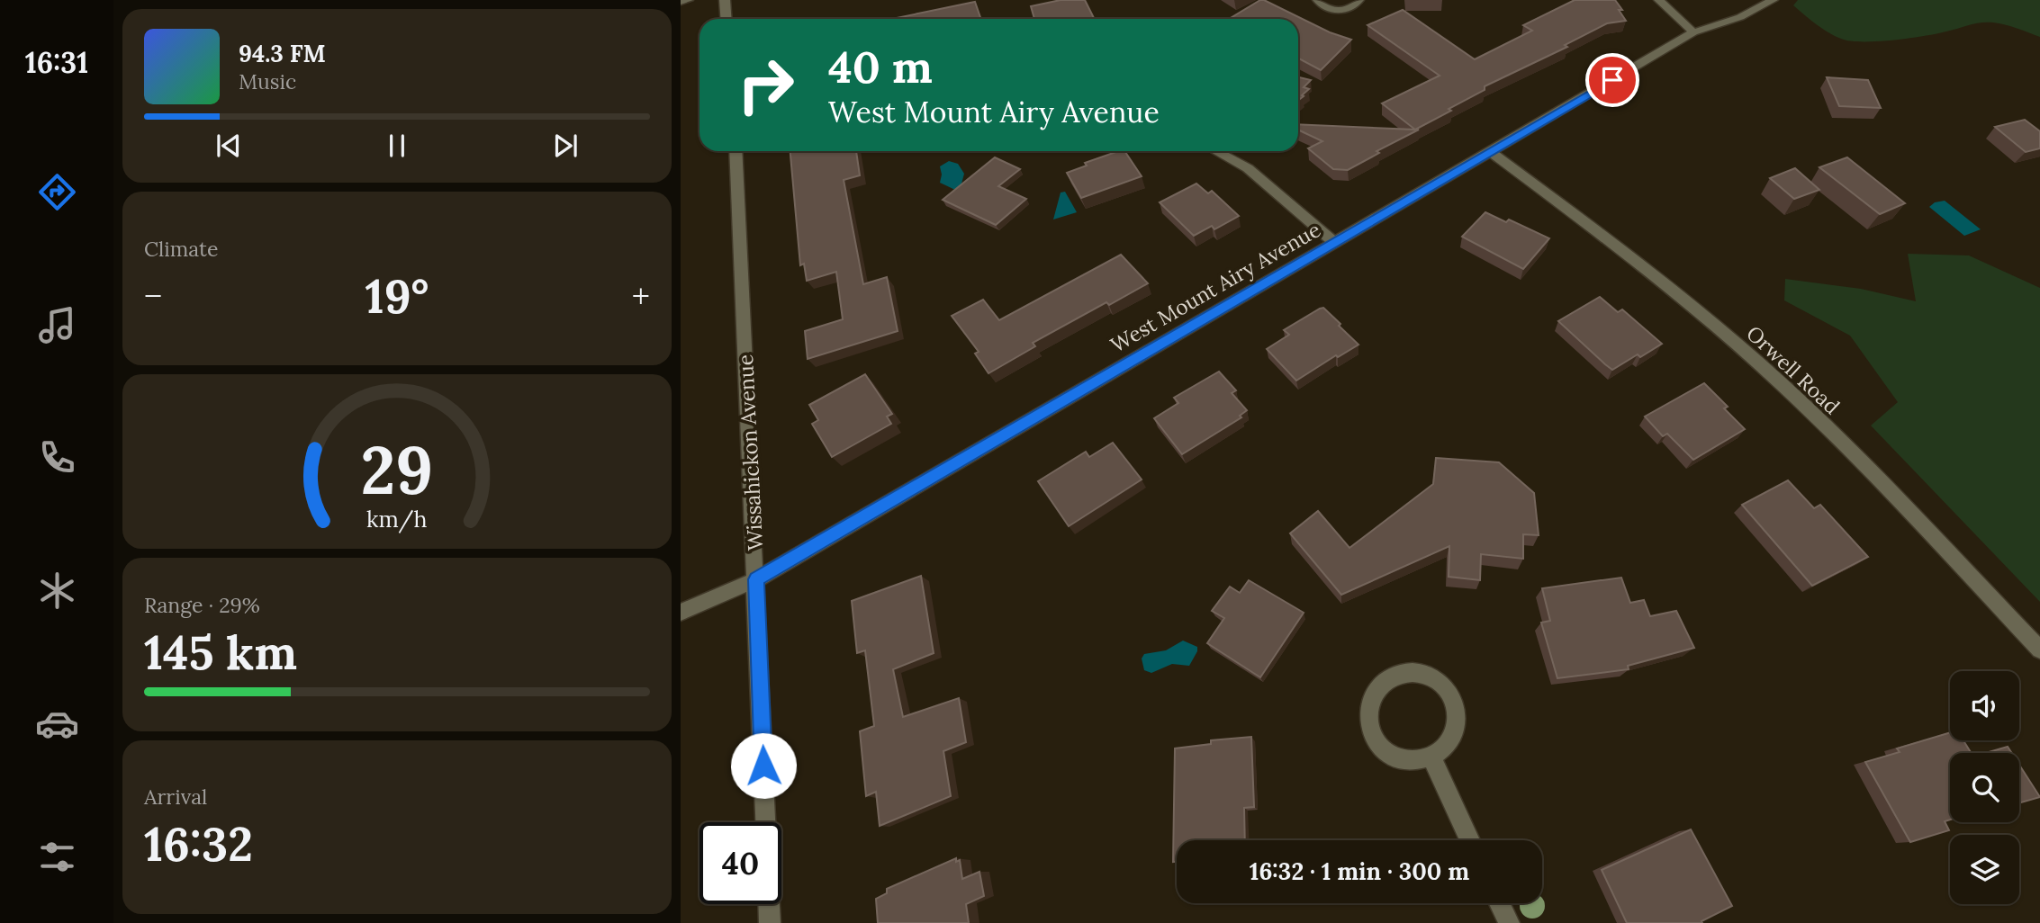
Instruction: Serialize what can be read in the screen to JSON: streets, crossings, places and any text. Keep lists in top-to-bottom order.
{
  "streets": {
    "street": ["West Mount Airy Avenue", "Orwell Road", "Wissahickon Avenue"]
  },
  "crossings": [
    ["West Mount Airy Avenue", "Orwell Road"],
    ["West Mount Airy Avenue", "Wissahickon Avenue"]
  ],
  "page": {
    "tabs": "16:31",
    "turn": ["40 m", "West Mount Airy Avenue"],
    "song": ["94.3 FM", "Music"],
    "tile": [
      "Climate",
      ["Range · 29%", "145 km"],
      ["Arrival", "16:32"]
    ],
    "heat": ["−", "19°", "+"],
    "limit": "40",
    "trip": "16:32 · 1 min · 300 m",
    "gauge": ["29", "km/h"]
  }
}
